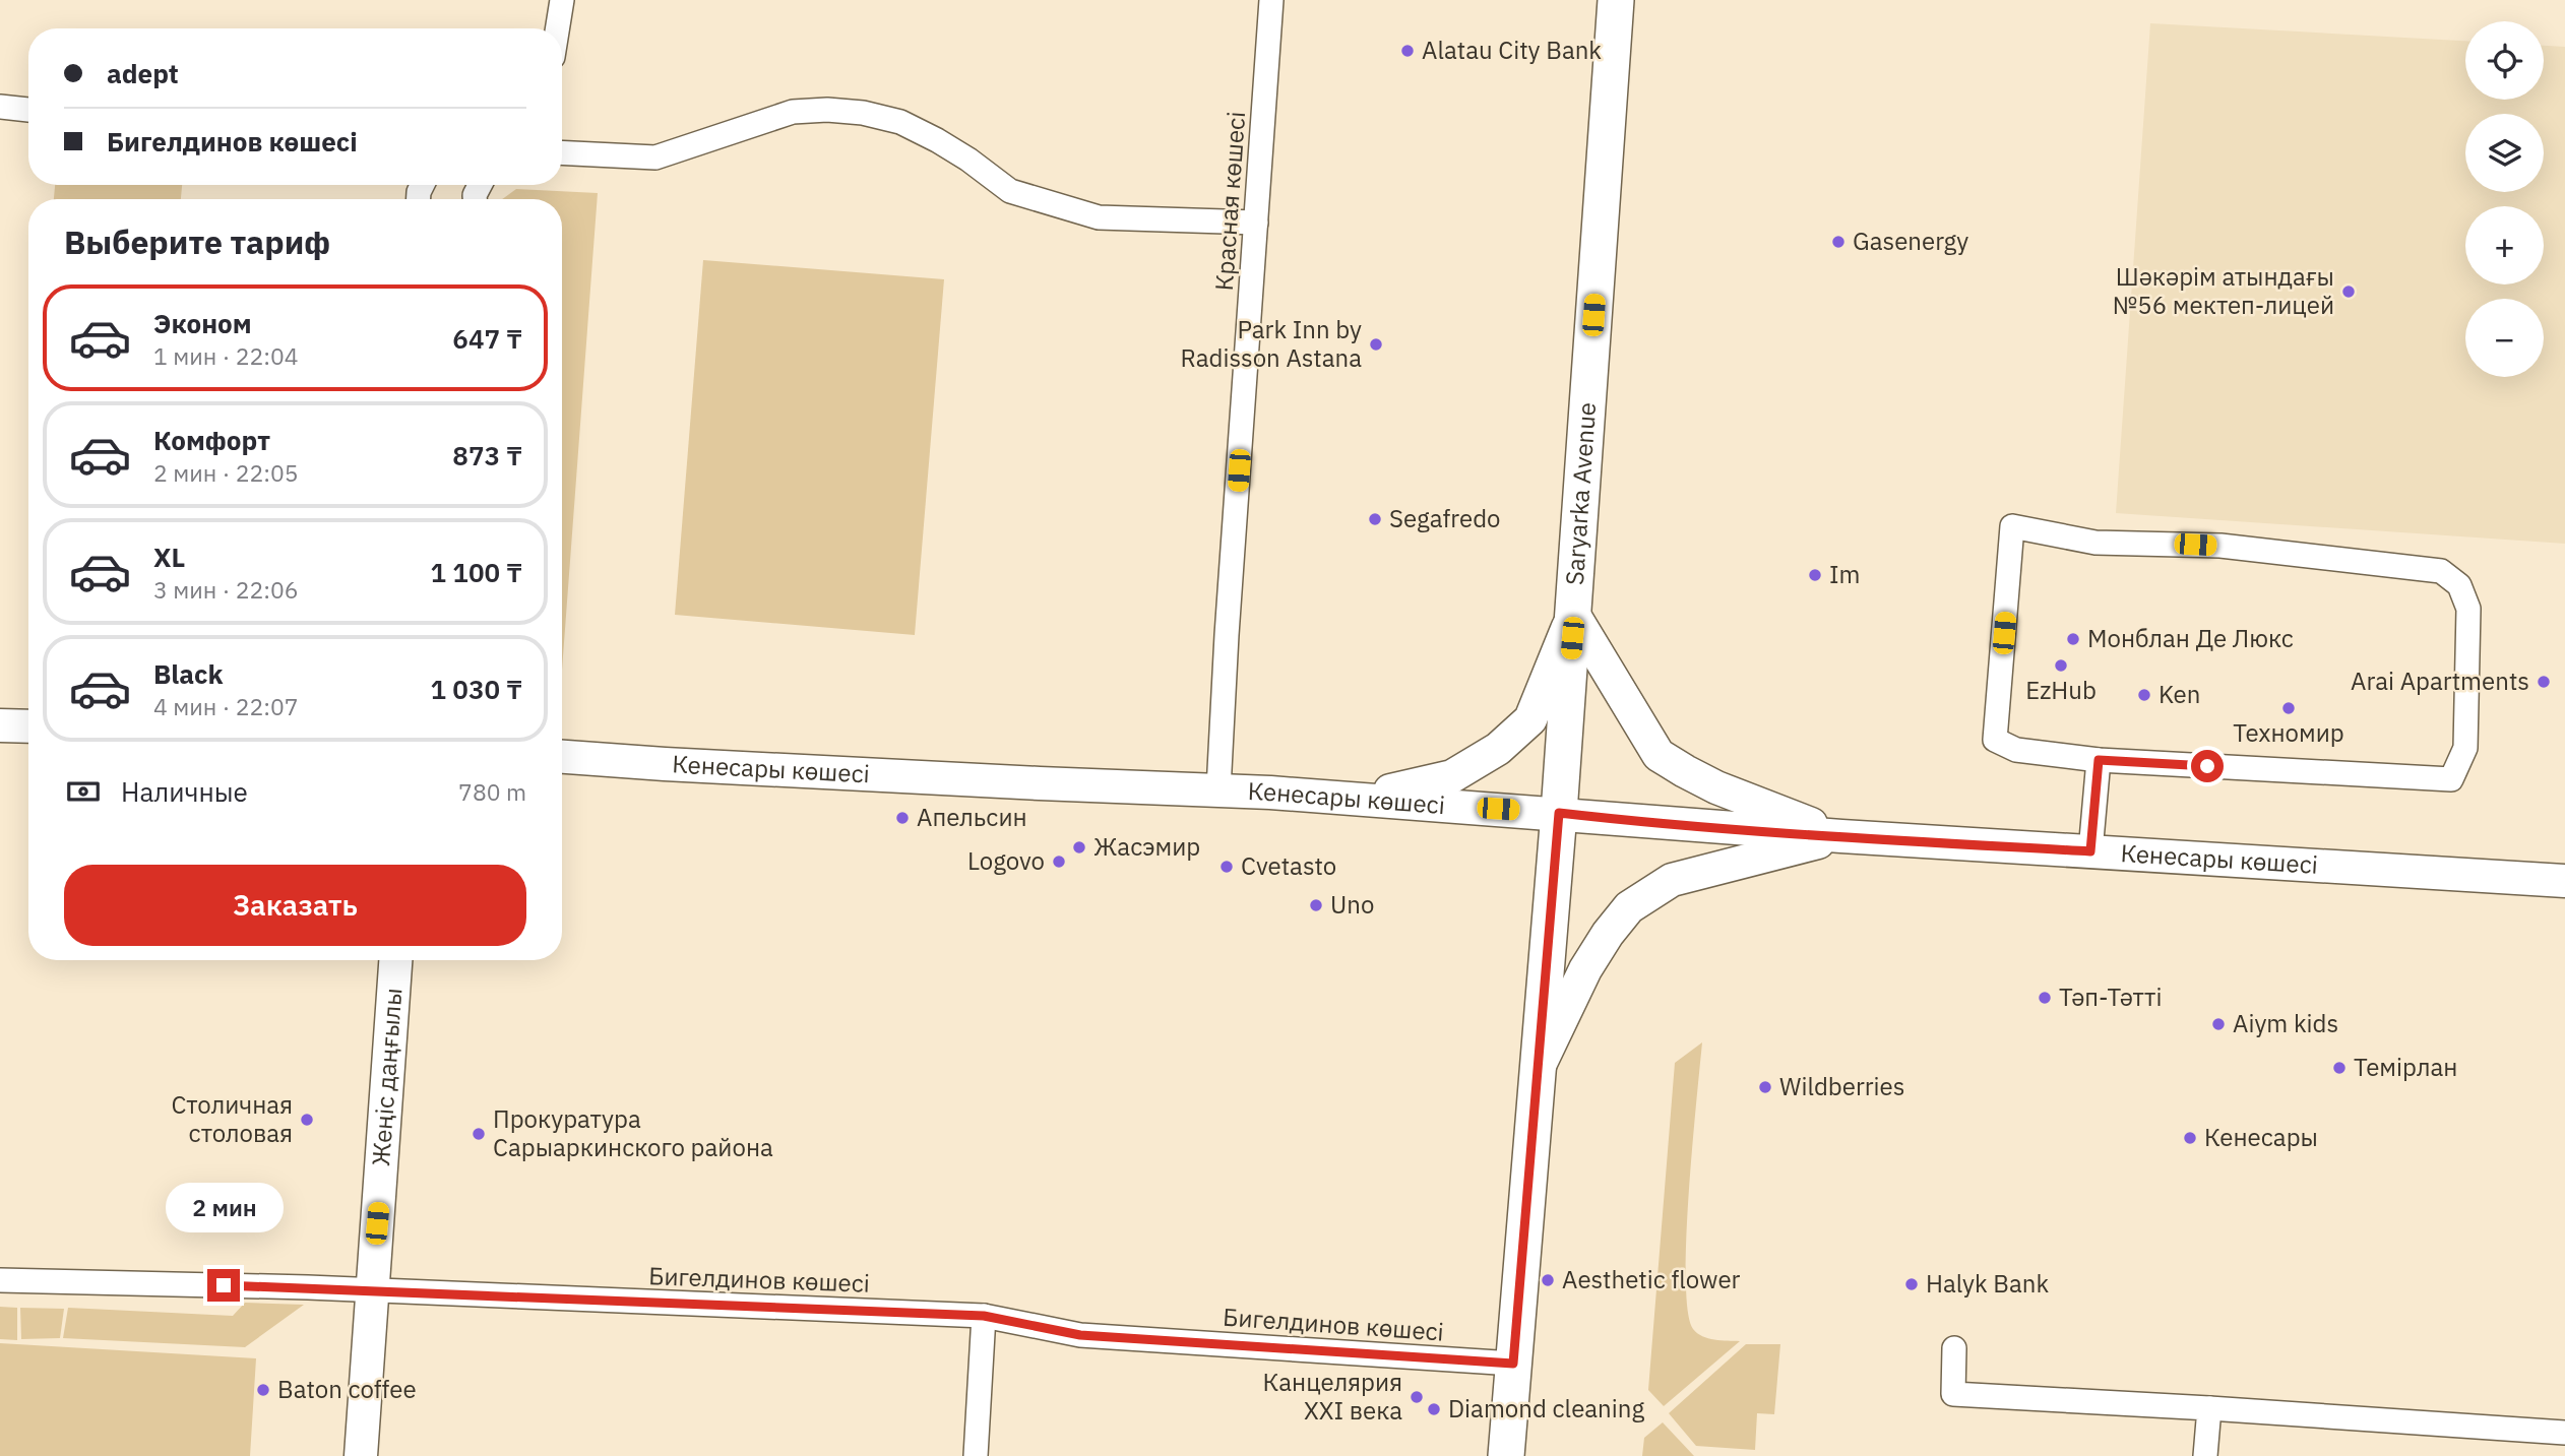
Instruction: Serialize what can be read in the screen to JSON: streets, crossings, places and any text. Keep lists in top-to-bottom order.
{
  "streets": {
    "main road": ["Saryarka Avenue", "Кенесары көшесі", "Жеңіс даңғылы"],
    "street": ["Красная көшесі", "Бигелдинов көшесі"]
  },
  "crossings": [
    ["Красная көшесі", "Кенесары көшесі"],
    ["Saryarka Avenue", "Кенесары көшесі"],
    ["Saryarka Avenue", "Бигелдинов көшесі"],
    ["Жеңіс даңғылы", "Бигелдинов көшесі"]
  ],
  "places": [
    "Alatau City Bank",
    "Gasenergy",
    "Шәкәрім атындағы №56 мектеп-лицей",
    "Park Inn by Radisson Astana",
    "Segafredo",
    "Im",
    "Монблан Де Люкс",
    "EzHub",
    "Arai Apartments",
    "Ken",
    "Техномир",
    "Апельсин",
    "Жасэмир",
    "Logovo",
    "Cvetasto",
    "Uno",
    "Тәп-Тәтті",
    "Aiym kids",
    "Темірлан",
    "Wildberries",
    "Столичная столовая",
    "Прокуратура Сарыаркинского района",
    "Кенесары",
    "Aesthetic flower",
    "Halyk Bank",
    "Baton coffee",
    "Канцелярия XXI века",
    "Diamond cleaning"
  ],
  "page": {
    "map_buttons": ["+", "−"],
    "banner": ["adept", "Бигелдинов көшесі"],
    "heading": "Выберите тариф",
    "list": [
      {
        "name": "Эконом",
        "note": "1 мин · 22:04",
        "value": "647 ₸"
      },
      {
        "name": "Комфорт",
        "note": "2 мин · 22:05",
        "value": "873 ₸"
      },
      {
        "name": "XL",
        "note": "3 мин · 22:06",
        "value": "1 100 ₸"
      },
      {
        "name": "Black",
        "note": "4 мин · 22:07",
        "value": "1 030 ₸"
      }
    ],
    "pay": ["Наличные", "780 m"],
    "buttons": "Заказать",
    "bubble": "2 мин"
  }
}
